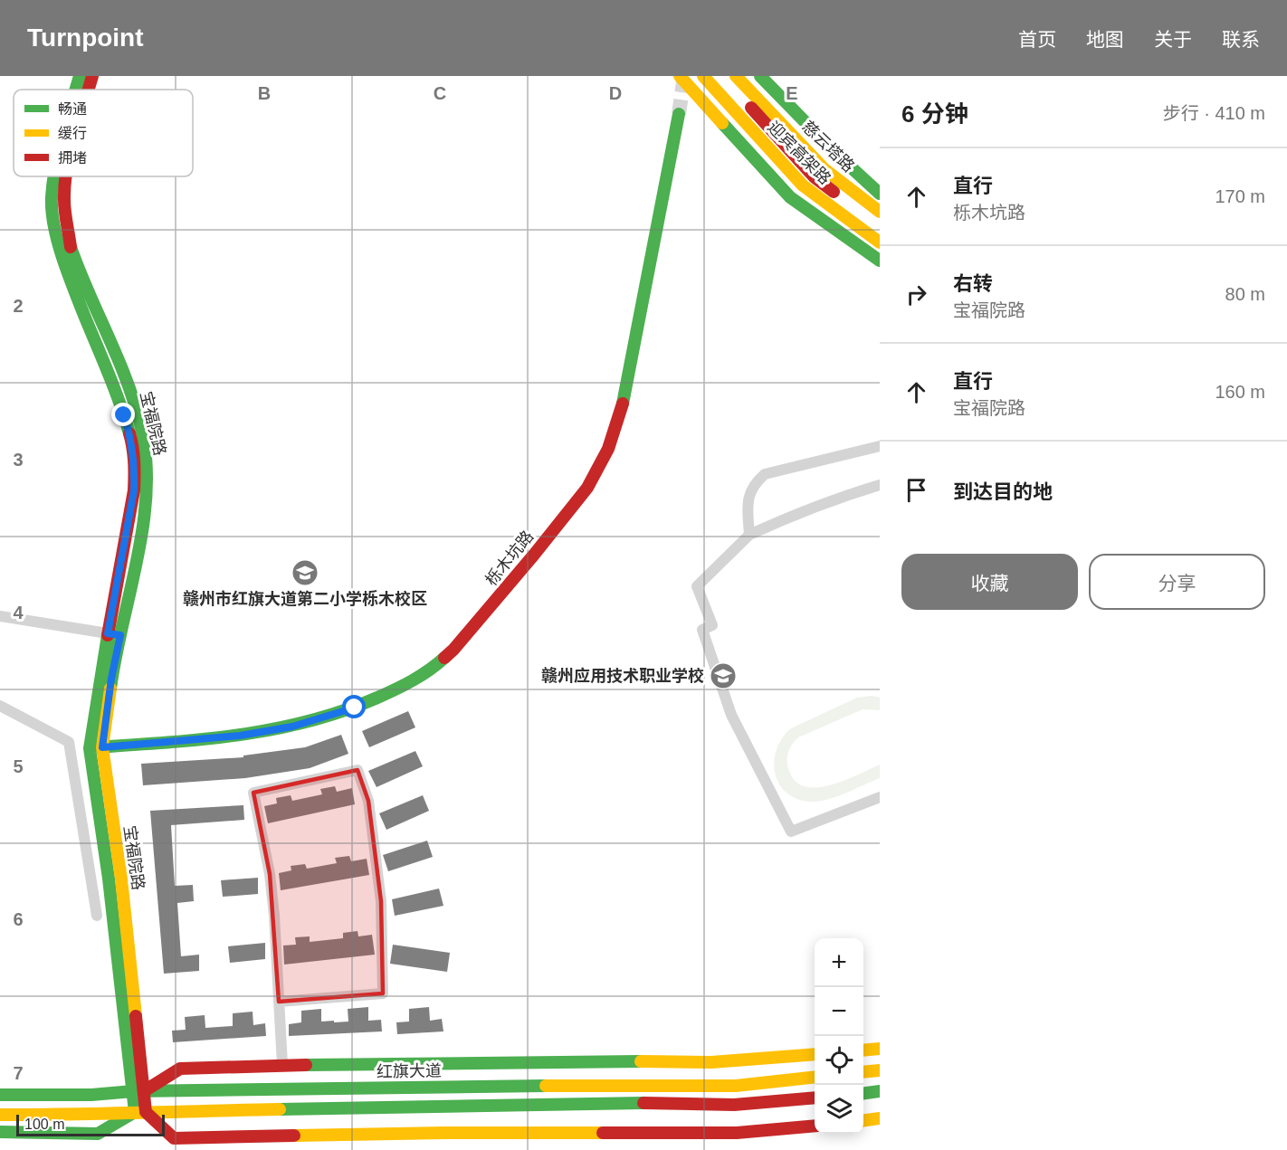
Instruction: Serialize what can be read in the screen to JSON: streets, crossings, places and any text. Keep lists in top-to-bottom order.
{
  "streets": {
    "main road": [
      "慈云塔路",
      "迎宾高架路",
      "宝福院路",
      "栎木坑路",
      "红旗大道"
    ]
  },
  "crossings": [
    ["慈云塔路", "迎宾高架路"],
    ["宝福院路", "栎木坑路"],
    ["宝福院路", "红旗大道"]
  ],
  "places": {
    "school or university": ["赣州市红旗大道第二小学栎木校区", "赣州应用技术职业学校"]
  },
  "legend": ["畅通", "缓行", "拥堵"],
  "scale_bar": "100 m",
  "page": {
    "header": "Turnpoint",
    "nav": [
      "首页",
      "地图",
      "关于",
      "联系"
    ],
    "heading": ["6 分钟", "步行 · 410 m"],
    "list": [
      ["直行", "栎木坑路", "170 m"],
      ["右转", "宝福院路", "80 m"],
      ["直行", "宝福院路", "160 m"],
      "到达目的地"
    ],
    "buttons": ["收藏", "分享"],
    "map_buttons": ["+", "−"],
    "scale": "100 m"
  },
  "grid": {
    "columns": [
      "B",
      "C",
      "D",
      "E"
    ],
    "rows": [
      "2",
      "3",
      "4",
      "5",
      "6",
      "7"
    ]
  }
}
